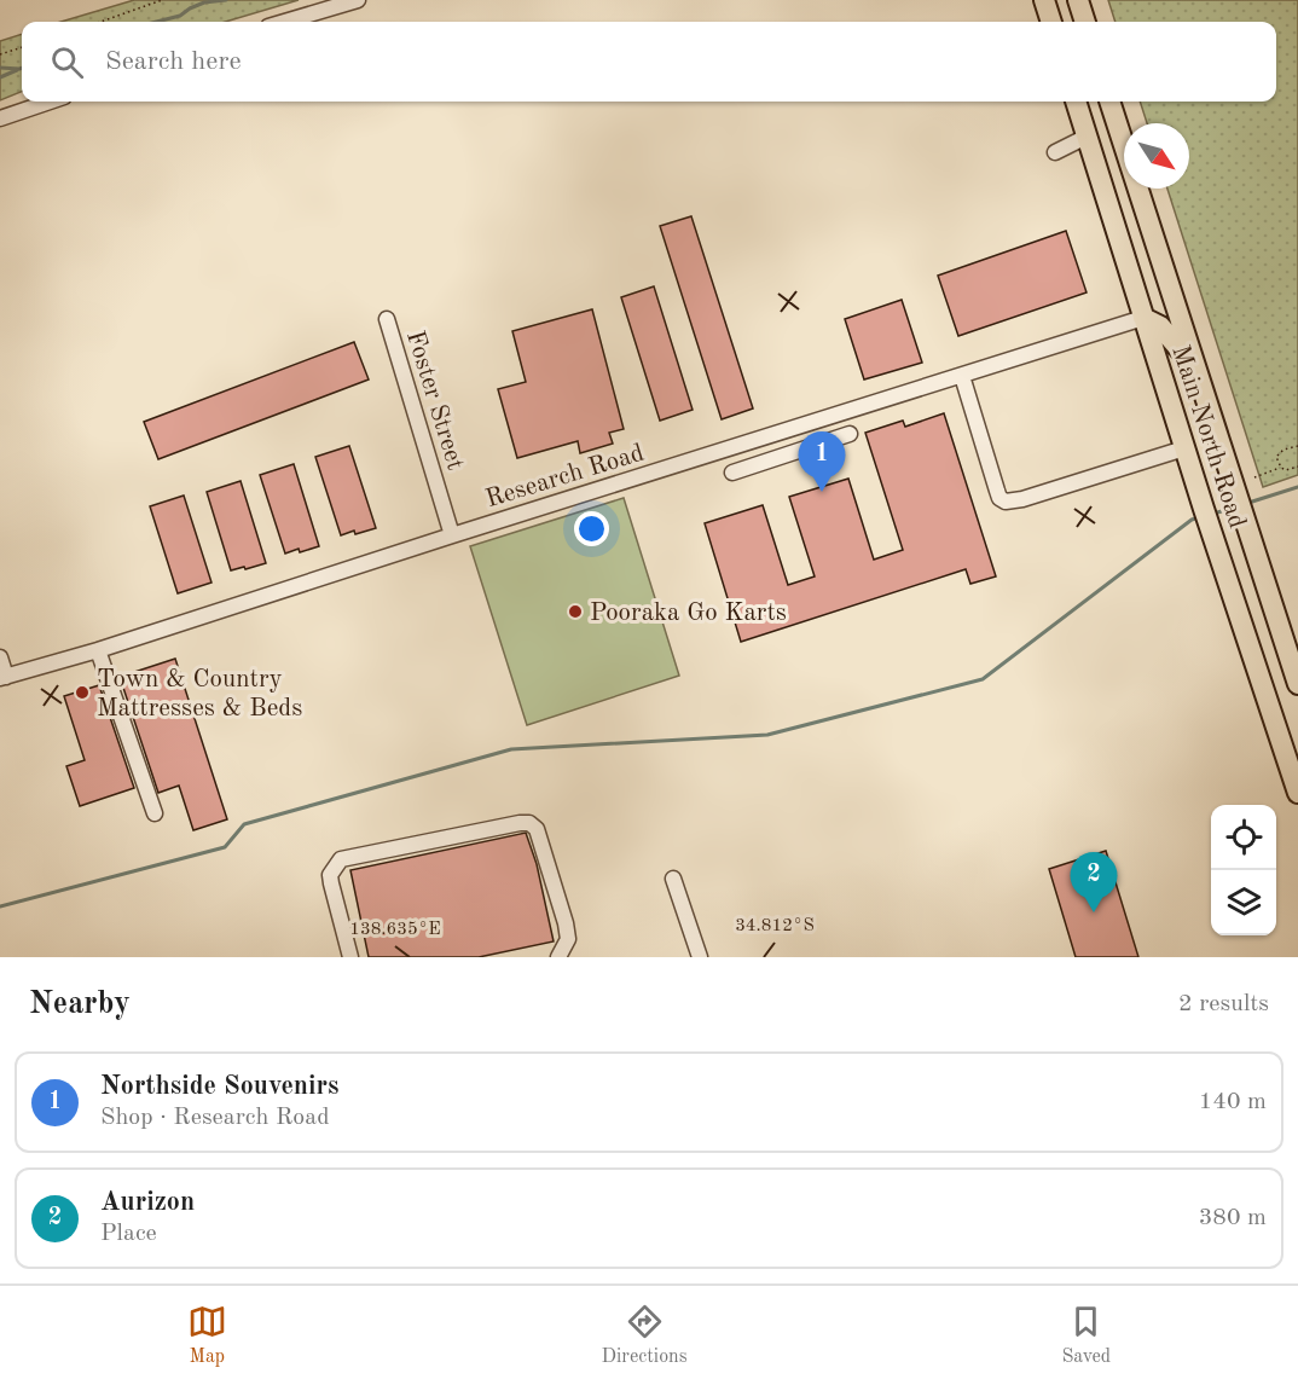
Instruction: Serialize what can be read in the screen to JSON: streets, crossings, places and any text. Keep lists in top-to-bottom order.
{
  "streets": {
    "highway": ["Main North Road"],
    "street": ["Foster Street", "Research Road"]
  },
  "crossings": [
    ["Foster Street", "Research Road"],
    ["Main North Road", "Research Road"]
  ],
  "places": ["Pooraka Go Karts", "Town & Country Mattresses & Beds"],
  "north": "bottom right",
  "page": {
    "search": "Search here",
    "pins": ["1", "2"],
    "heading": ["Nearby", "2 results"],
    "list": [
      {
        "mark": "1",
        "name": "Northside Souvenirs",
        "note": "Shop · Research Road",
        "value": "140 m"
      },
      {
        "mark": "2",
        "name": "Aurizon",
        "note": "Place",
        "value": "380 m"
      }
    ],
    "nav": ["Map", "Directions", "Saved"]
  },
  "coordinates": ["34.812°S", "138.635°E"]
}
